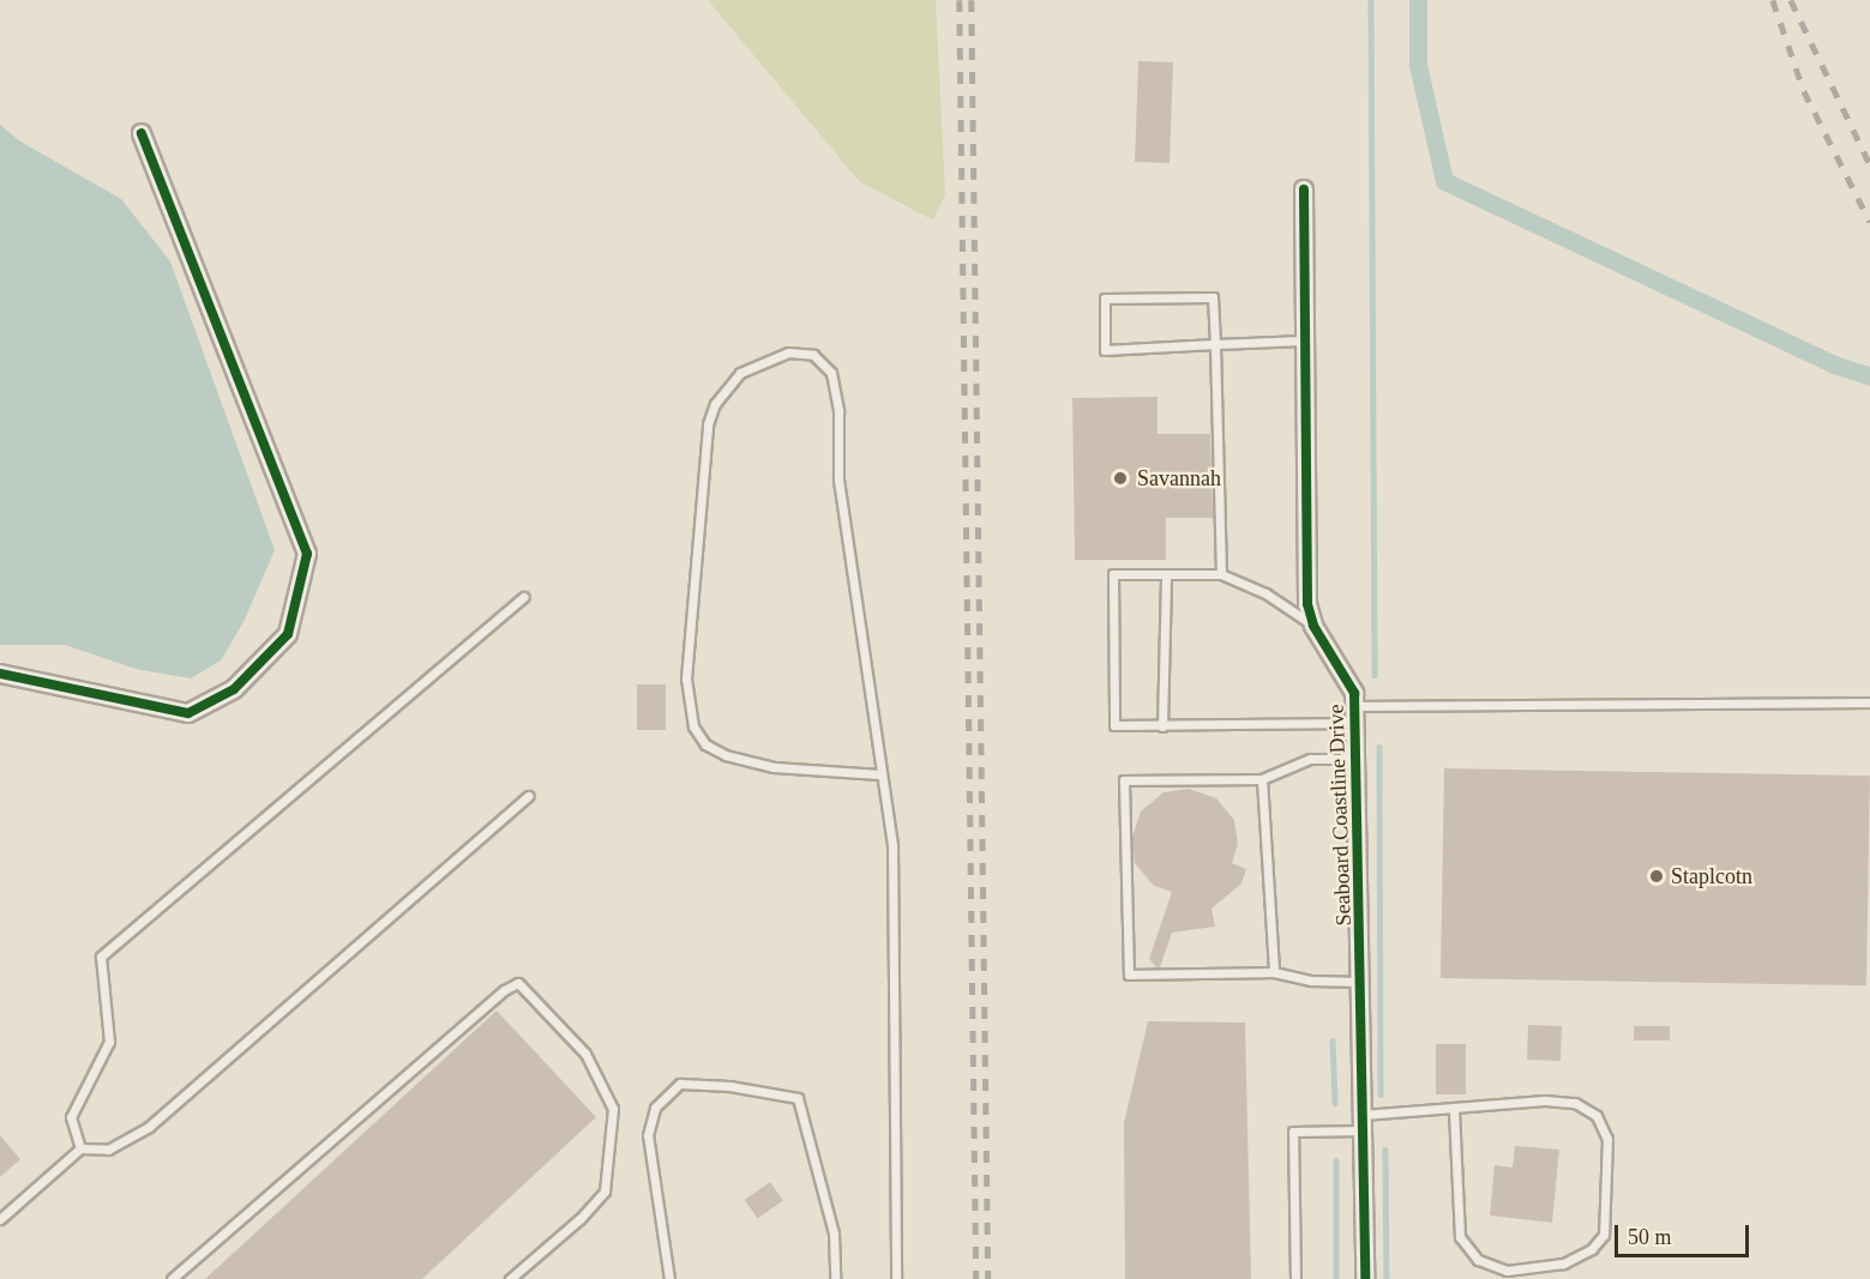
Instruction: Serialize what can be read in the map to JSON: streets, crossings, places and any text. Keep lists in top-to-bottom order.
{
  "streets": {
    "street": ["Seaboard Coastline Drive"]
  },
  "places": ["Savannah", "Staplcotn"],
  "scale_bar": "50 m"
}
